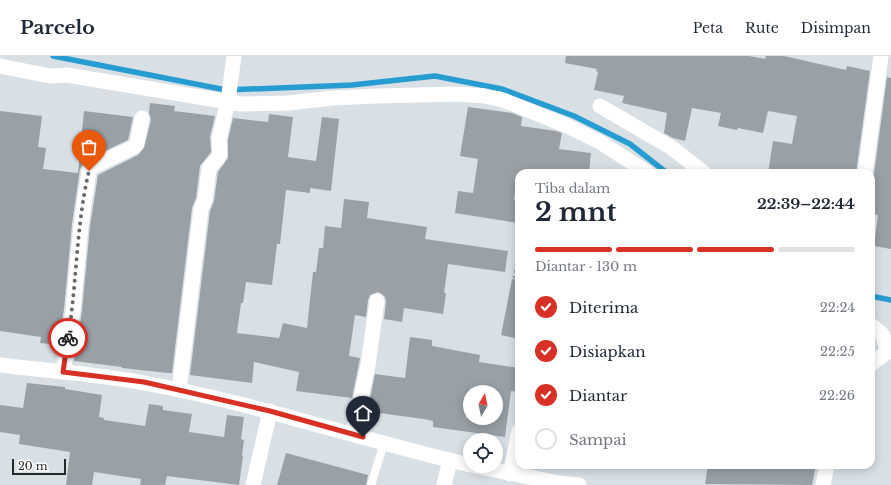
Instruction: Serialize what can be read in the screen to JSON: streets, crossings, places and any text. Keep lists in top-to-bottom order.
{
  "scale_bar": "20 m",
  "north": "top",
  "page": {
    "header": "Parcelo",
    "nav": ["Peta", "Rute", "Disimpan"],
    "heading": ["2 mnt", "Tiba dalam", "22:39–22:44"],
    "bar": "Diantar · 130 m",
    "list": [
      ["Diterima", "22:24"],
      ["Disiapkan", "22:25"],
      ["Diantar", "22:26"],
      "Sampai"
    ],
    "scale": "20 m"
  }
}
